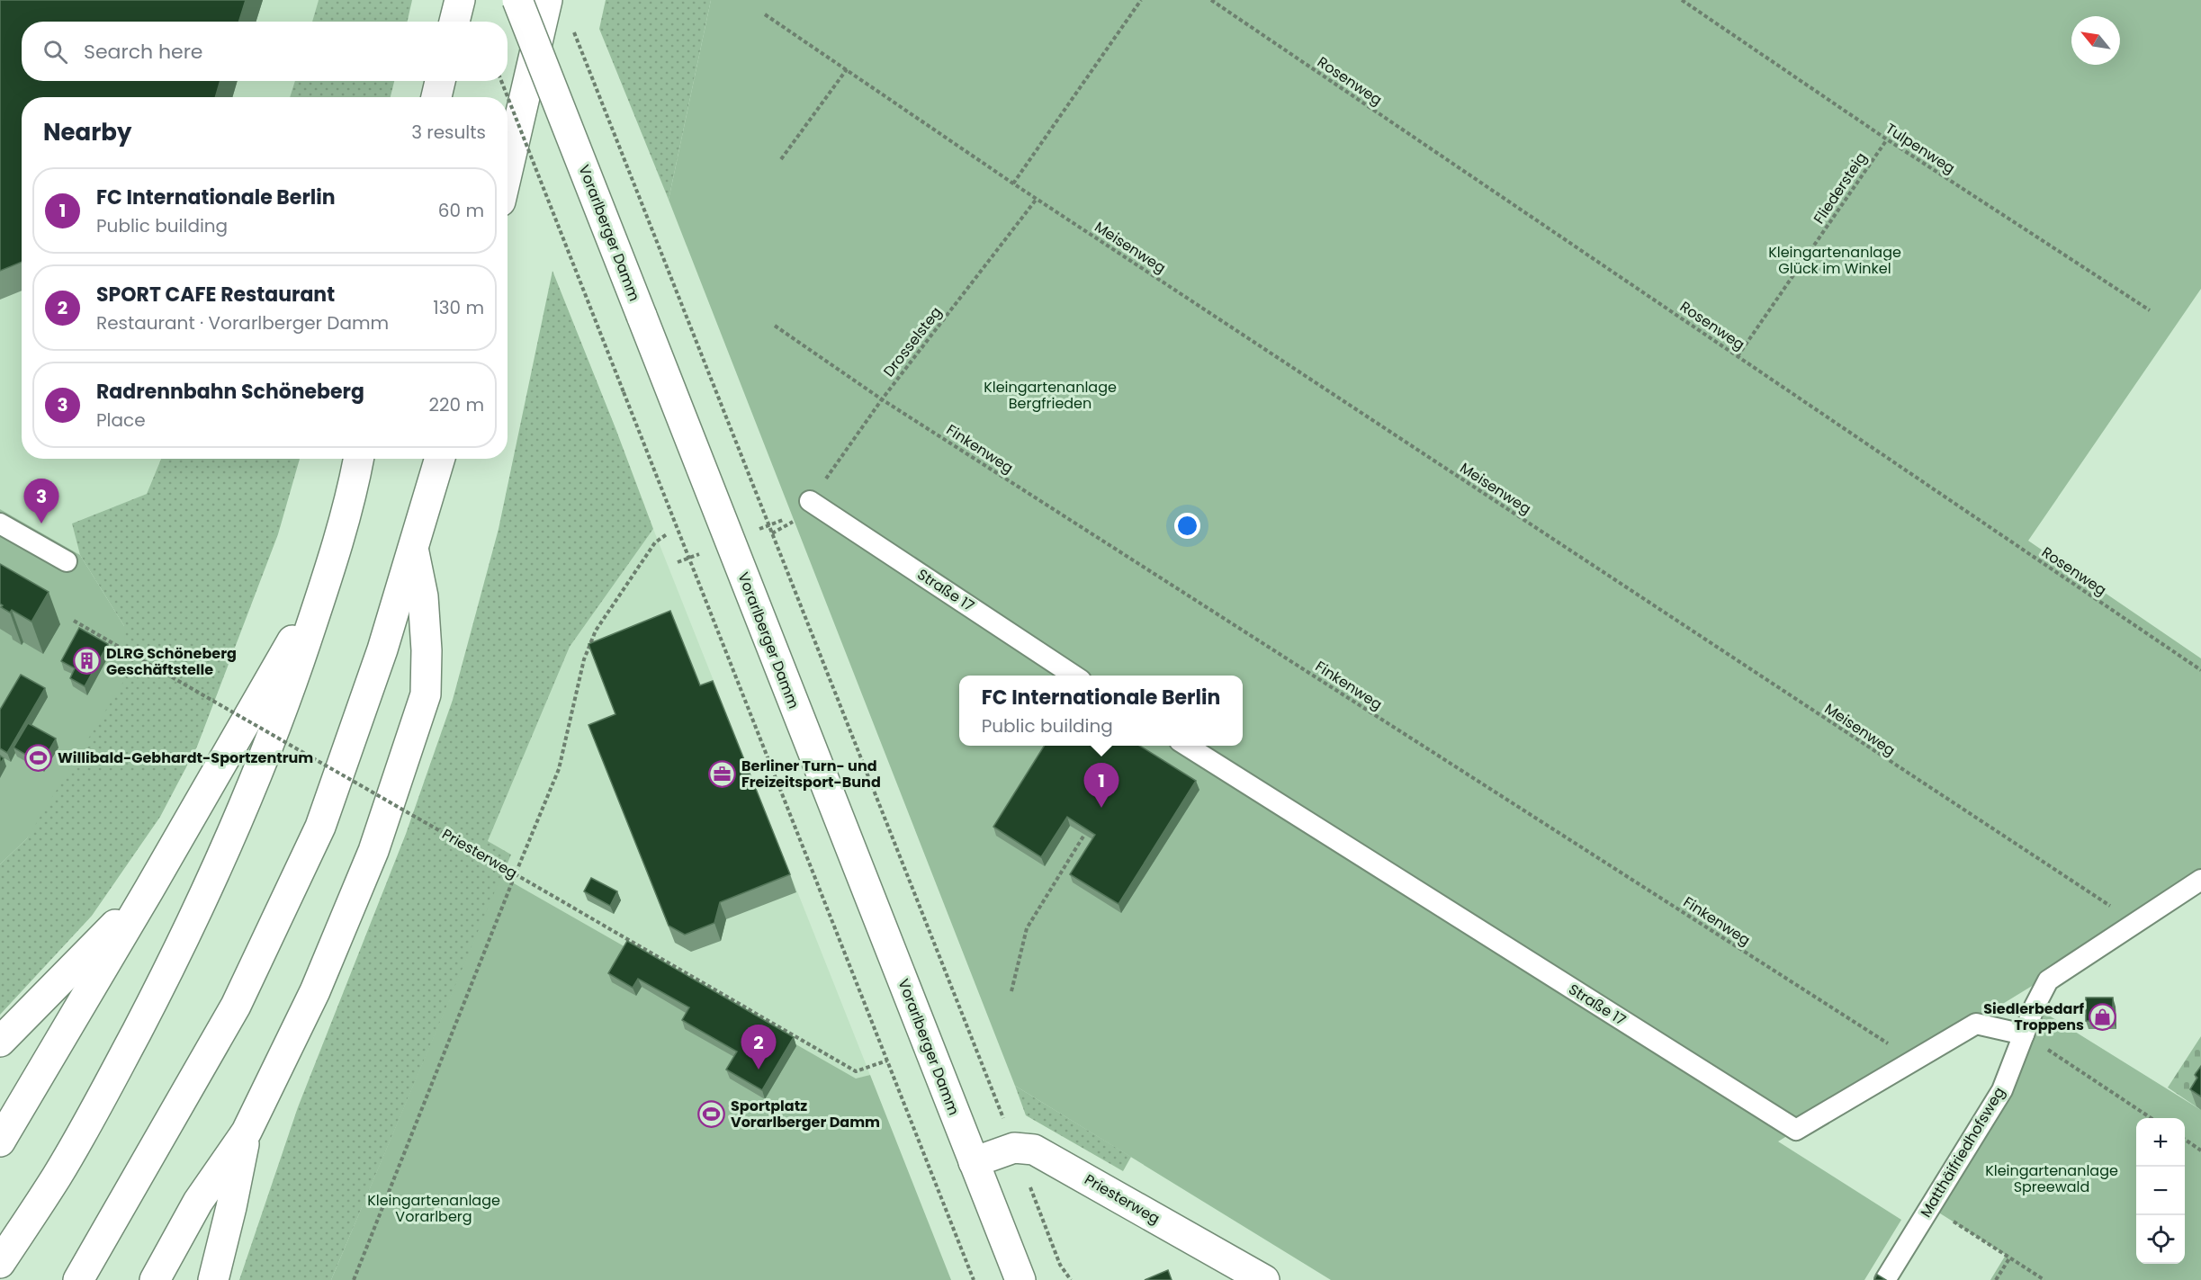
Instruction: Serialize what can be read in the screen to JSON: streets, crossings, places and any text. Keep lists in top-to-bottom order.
{
  "streets": {
    "main road": ["Vorarlberger Damm", "Priesterweg"],
    "lane": ["Straße 17", "Matthäifriedhofsweg"],
    "path": [
      "Rosenweg",
      "Tulpenweg",
      "Fliedersteig",
      "Meisenweg",
      "Drosselsteg",
      "Finkenweg"
    ]
  },
  "crossings": [
    ["Rosenweg", "Fliedersteig"],
    ["Tulpenweg", "Fliedersteig"],
    ["Vorarlberger Damm", "Priesterweg"],
    ["Meisenweg", "Drosselsteg"],
    ["Meisenweg", "Matthäifriedhofsweg"],
    ["Drosselsteg", "Finkenweg"],
    ["Drosselsteg", "Straße 17"],
    ["Finkenweg", "Straße 17"],
    ["Straße 17", "Matthäifriedhofsweg"]
  ],
  "parks": [
    "Kleingartenanlage Glück im Winkel",
    "Kleingartenanlage Bergfrieden",
    "Kleingartenanlage Spreewald",
    "Kleingartenanlage Vorarlberg"
  ],
  "places": {
    "building": ["DLRG Schöneberg Geschäftstelle"],
    "sports": ["Willibald-Gebhardt-Sportzentrum", "Sportplatz Vorarlberger Damm"],
    "office": ["Berliner Turn- und Freizeitsport-Bund"],
    "shop": ["Siedlerbedarf Troppens"]
  },
  "north": "top left",
  "page": {
    "search": "Search here",
    "heading": ["Nearby", "3 results"],
    "list": [
      {
        "mark": "1",
        "name": "FC Internationale Berlin",
        "note": "Public building",
        "value": "60 m"
      },
      {
        "mark": "2",
        "name": "SPORT CAFE Restaurant",
        "note": "Restaurant · Vorarlberger Damm",
        "value": "130 m"
      },
      {
        "mark": "3",
        "name": "Radrennbahn Schöneberg",
        "note": "Place",
        "value": "220 m"
      }
    ],
    "pins": ["3", "1", "2"],
    "popup": ["FC Internationale Berlin", "Public building"],
    "map_buttons": ["+", "−"]
  }
}
